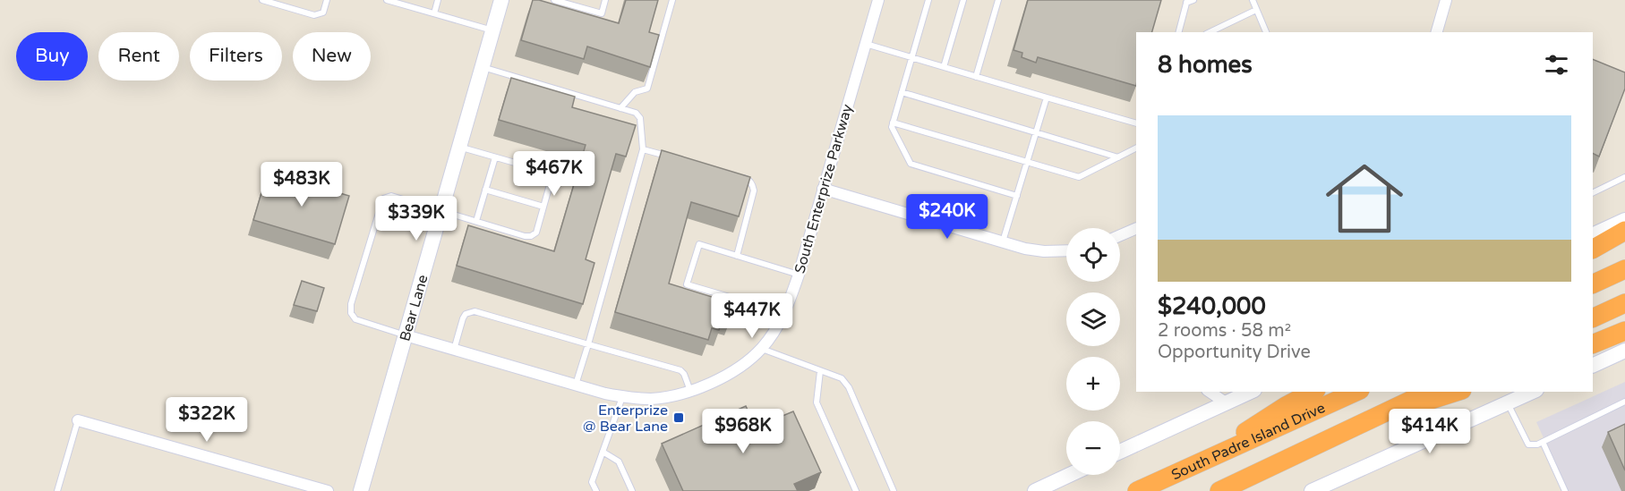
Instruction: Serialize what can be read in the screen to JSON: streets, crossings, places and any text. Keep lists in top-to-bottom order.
{
  "streets": {
    "highway": ["South Padre Island Drive"],
    "main road": ["Bear Lane"],
    "street": ["South Enterprize Parkway"]
  },
  "crossings": [
    ["South Enterprize Parkway", "Bear Lane"]
  ],
  "places": {
    "transit": ["Enterprize @ Bear Lane"]
  },
  "page": {
    "chip": [
      "Buy",
      "Rent",
      "Filters",
      "New"
    ],
    "heading": "8 homes",
    "list": [
      {
        "name": "$240,000",
        "note": "2 rooms · 58 m² · Opportunity Drive"
      }
    ],
    "price": [
      "$467K",
      "$483K",
      "$240K",
      "$339K",
      "$447K",
      "$322K",
      "$968K",
      "$414K"
    ],
    "map_buttons": ["+", "−"]
  }
}
